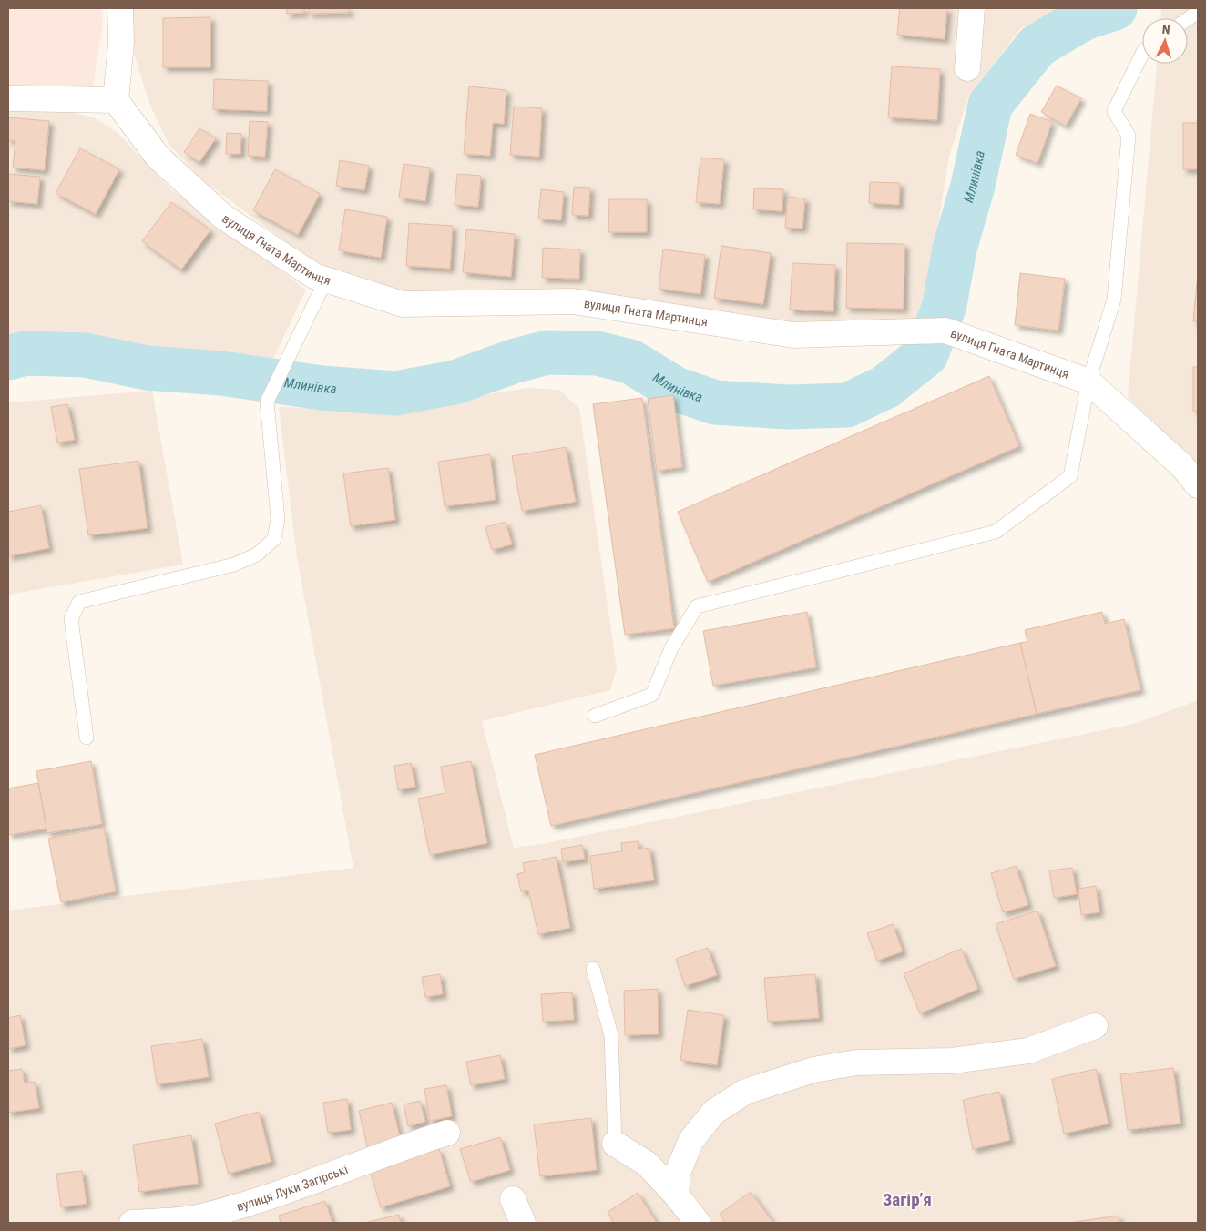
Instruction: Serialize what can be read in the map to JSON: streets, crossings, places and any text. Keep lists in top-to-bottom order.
{
  "streets": {
    "street": ["вулиця Гната Мартинця", "вулиця Луки Загірські"]
  },
  "districts": ["Загір’я"],
  "water": ["Млинівка"],
  "north": "top"
}
